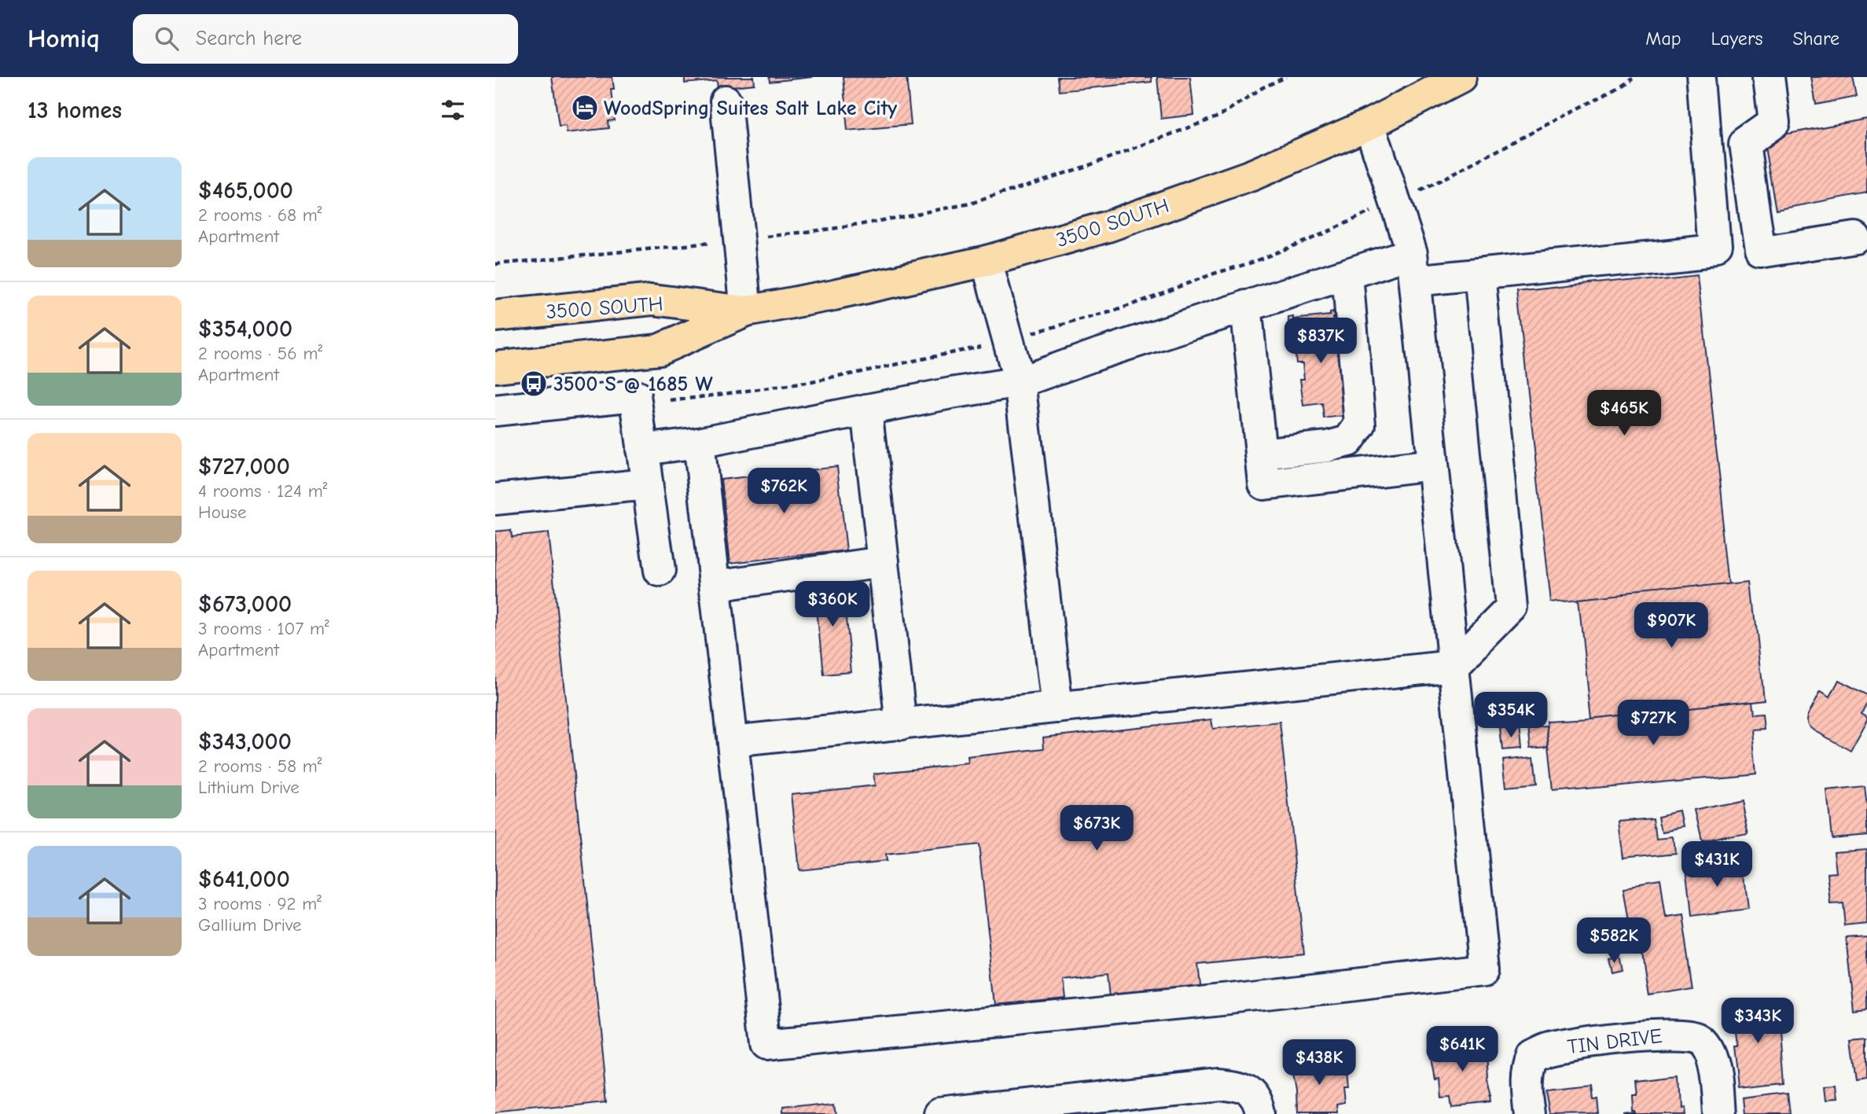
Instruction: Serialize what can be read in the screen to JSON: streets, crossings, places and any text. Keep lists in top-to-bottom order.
{
  "streets": {
    "main road": ["3500 SOUTH"],
    "street": ["TIN DRIVE"]
  },
  "places": {
    "hotel": ["WoodSpring Suites Salt Lake City"],
    "bus stop": ["3500 S @ 1685 W"]
  },
  "page": {
    "header": "Homiq",
    "search": "Search here",
    "nav": ["Map", "Layers", "Share"],
    "heading": "13 homes",
    "list": [
      {
        "name": "$465,000",
        "note": "2 rooms · 68 m² · Apartment"
      },
      {
        "name": "$354,000",
        "note": "2 rooms · 56 m² · Apartment"
      },
      {
        "name": "$727,000",
        "note": "4 rooms · 124 m² · House"
      },
      {
        "name": "$673,000",
        "note": "3 rooms · 107 m² · Apartment"
      },
      {
        "name": "$343,000",
        "note": "2 rooms · 58 m² · Lithium Drive"
      },
      {
        "name": "$641,000",
        "note": "3 rooms · 92 m² · Gallium Drive"
      }
    ],
    "price": [
      "$837K",
      "$465K",
      "$762K",
      "$360K",
      "$907K",
      "$354K",
      "$727K",
      "$673K",
      "$431K",
      "$582K",
      "$343K",
      "$641K",
      "$438K"
    ]
  }
}
